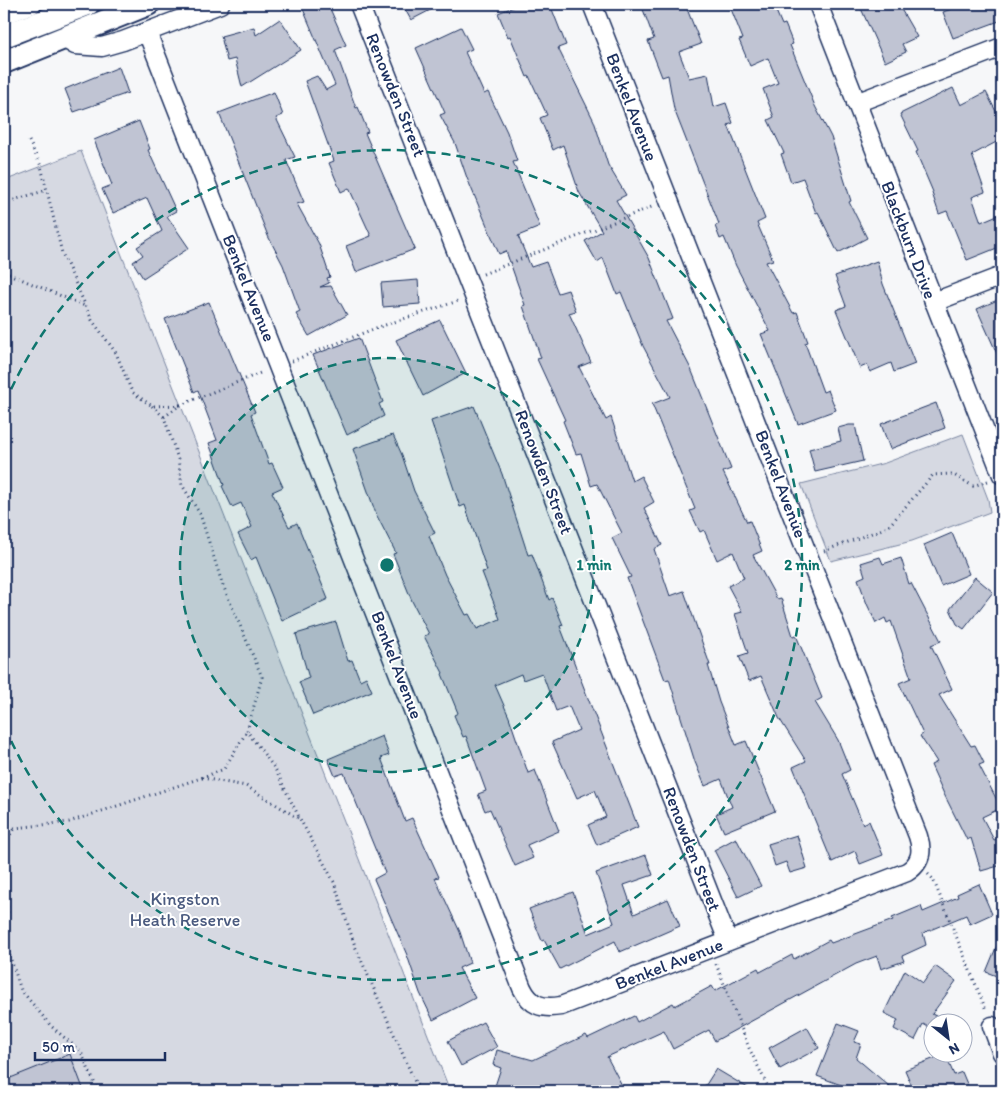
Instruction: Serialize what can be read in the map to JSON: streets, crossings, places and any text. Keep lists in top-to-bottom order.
{
  "streets": {
    "street": ["Renowden Street", "Benkel Avenue", "Blackburn Drive"]
  },
  "crossings": [
    ["Renowden Street", "Benkel Avenue"]
  ],
  "parks": ["Kingston Heath Reserve"],
  "scale_bar": "50 m",
  "north": "bottom right",
  "rings": ["1 min", "2 min"]
}
